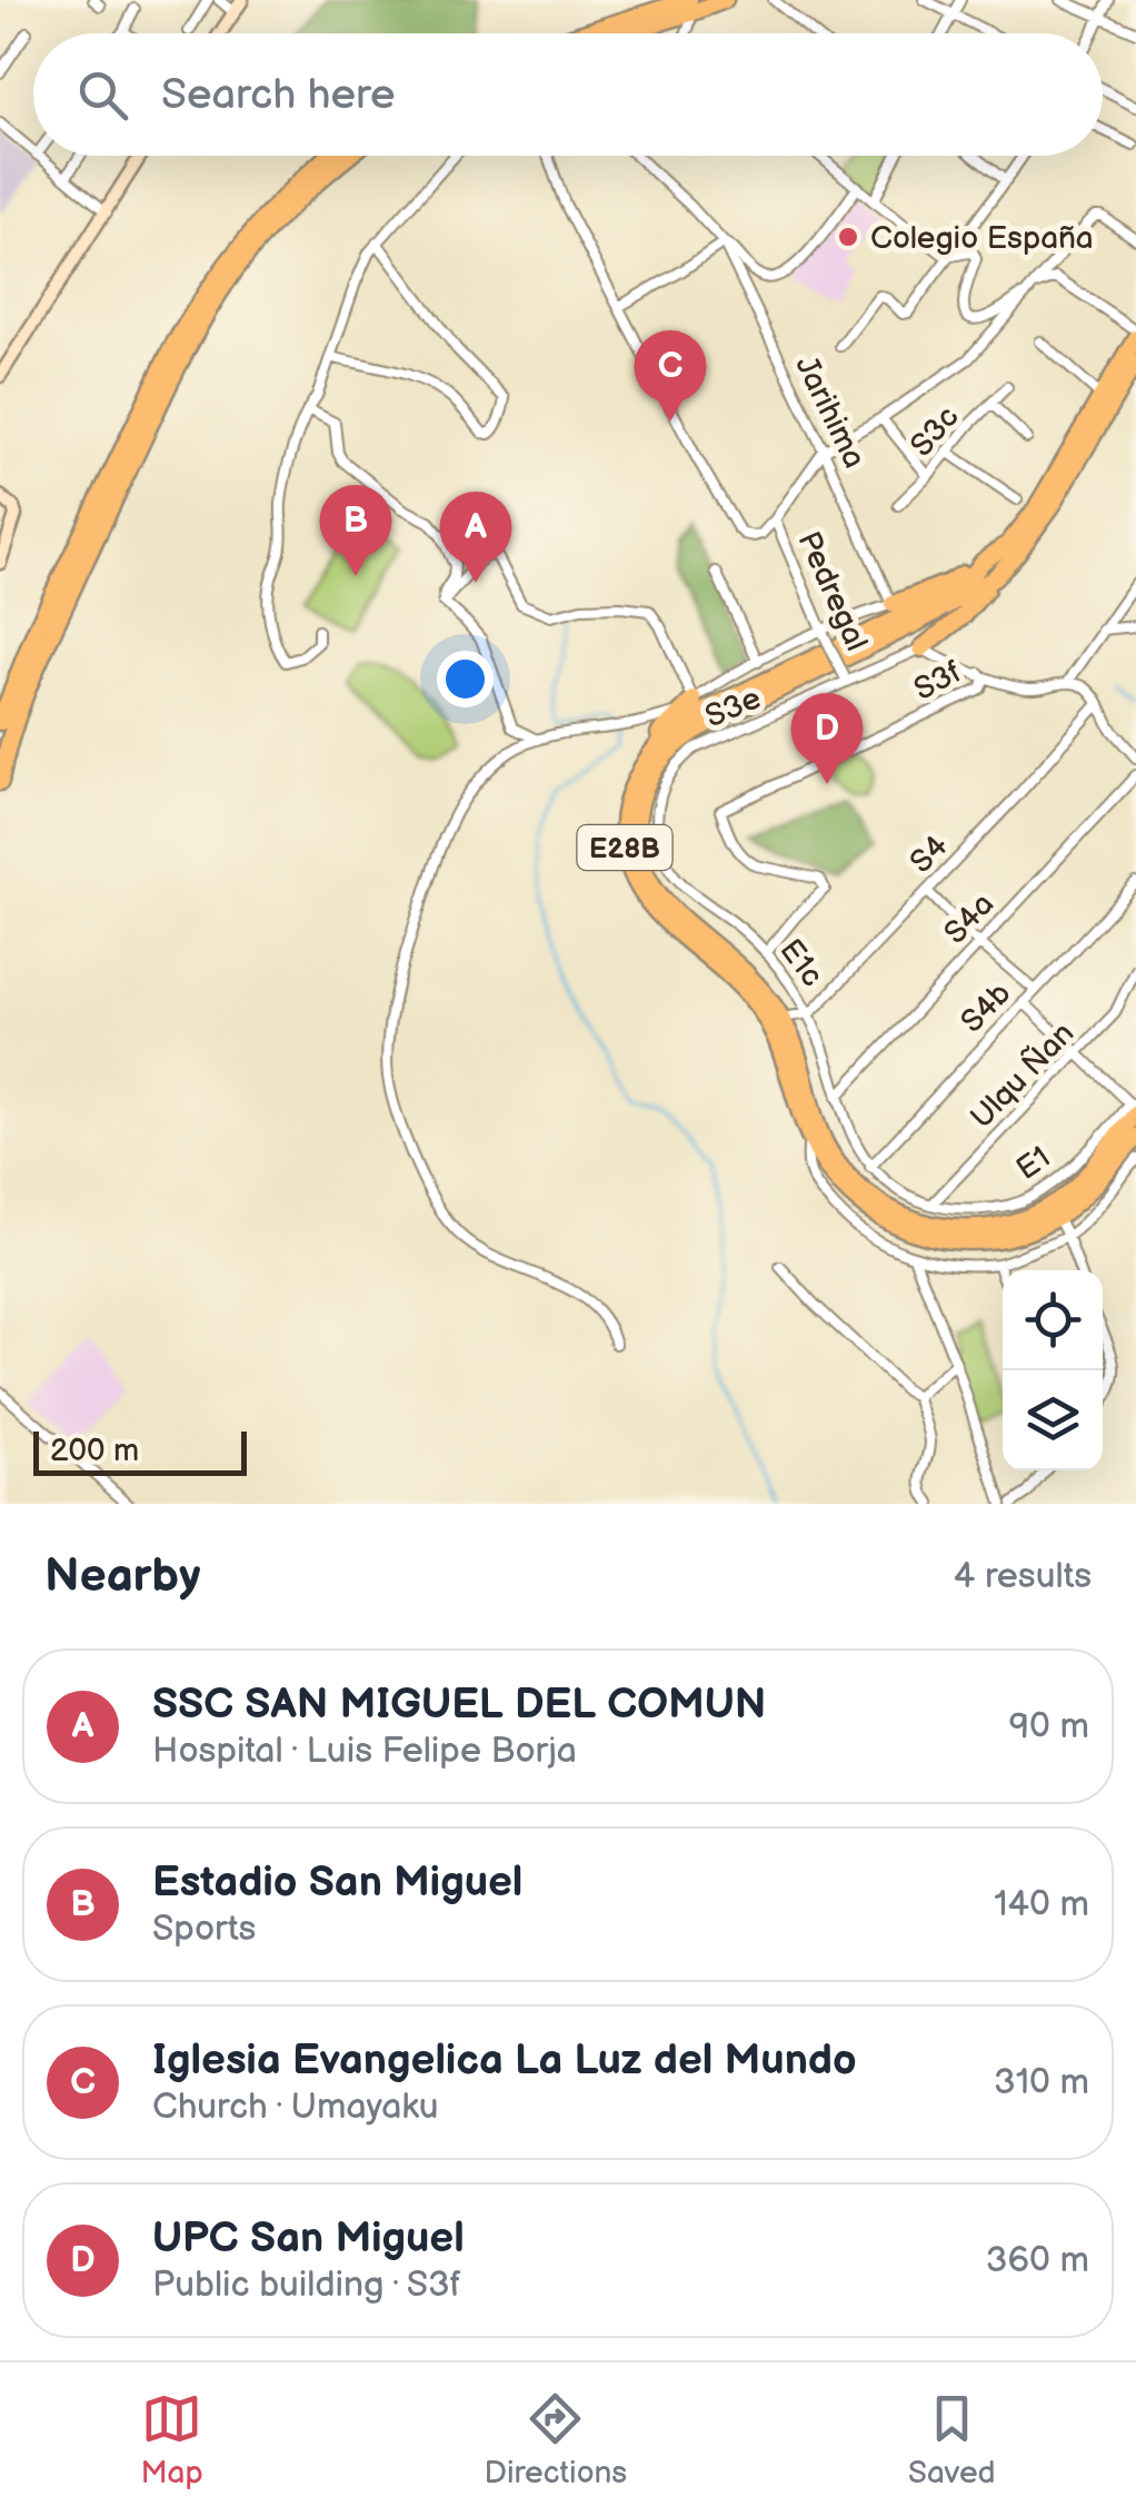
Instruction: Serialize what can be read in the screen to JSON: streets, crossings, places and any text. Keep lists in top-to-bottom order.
{
  "streets": {
    "highway": ["E28B"],
    "street": [
      "Jarihima",
      "S3c",
      "Pedregal",
      "S3f",
      "S3e",
      "S4",
      "S4a",
      "E1c",
      "S4b",
      "Ulqu Ñan",
      "E1"
    ]
  },
  "crossings": [
    ["Pedregal", "S3e"],
    ["S3f", "E1c"],
    ["S3e", "E1c"],
    ["E28B", "E1"],
    ["S4", "E1c"],
    ["S4a", "E1c"],
    ["E1c", "S4b"],
    ["E1c", "Ulqu Ñan"],
    ["E1c", "E1"],
    ["Ulqu Ñan", "E1"]
  ],
  "places": ["Colegio España"],
  "scale_bar": "200 m",
  "page": {
    "search": "Search here",
    "pins": [
      "C",
      "B",
      "A",
      "D"
    ],
    "scale": "200 m",
    "heading": ["Nearby", "4 results"],
    "list": [
      {
        "mark": "A",
        "name": "SSC SAN MIGUEL DEL COMUN",
        "note": "Hospital · Luis Felipe Borja",
        "value": "90 m"
      },
      {
        "mark": "B",
        "name": "Estadio San Miguel",
        "note": "Sports",
        "value": "140 m"
      },
      {
        "mark": "C",
        "name": "Iglesia Evangelica La Luz del Mundo",
        "note": "Church · Umayaku",
        "value": "310 m"
      },
      {
        "mark": "D",
        "name": "UPC San Miguel",
        "note": "Public building · S3f",
        "value": "360 m"
      }
    ],
    "nav": ["Map", "Directions", "Saved"]
  }
}
